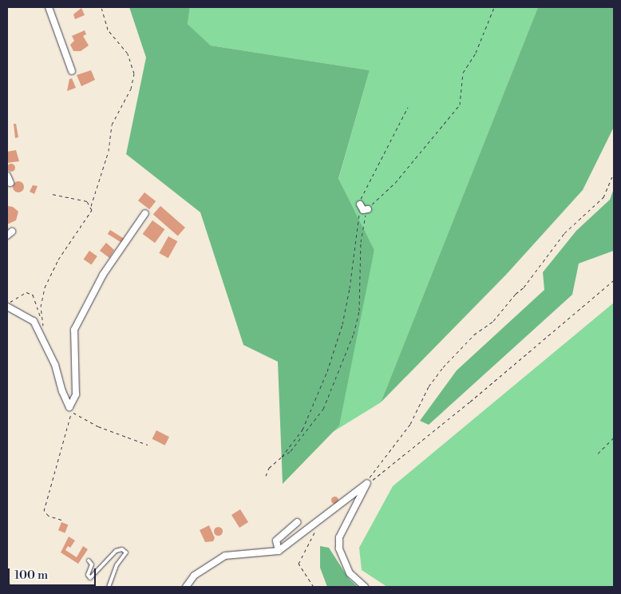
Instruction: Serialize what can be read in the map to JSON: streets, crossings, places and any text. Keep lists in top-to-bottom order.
{
  "scale_bar": "100 m"
}
